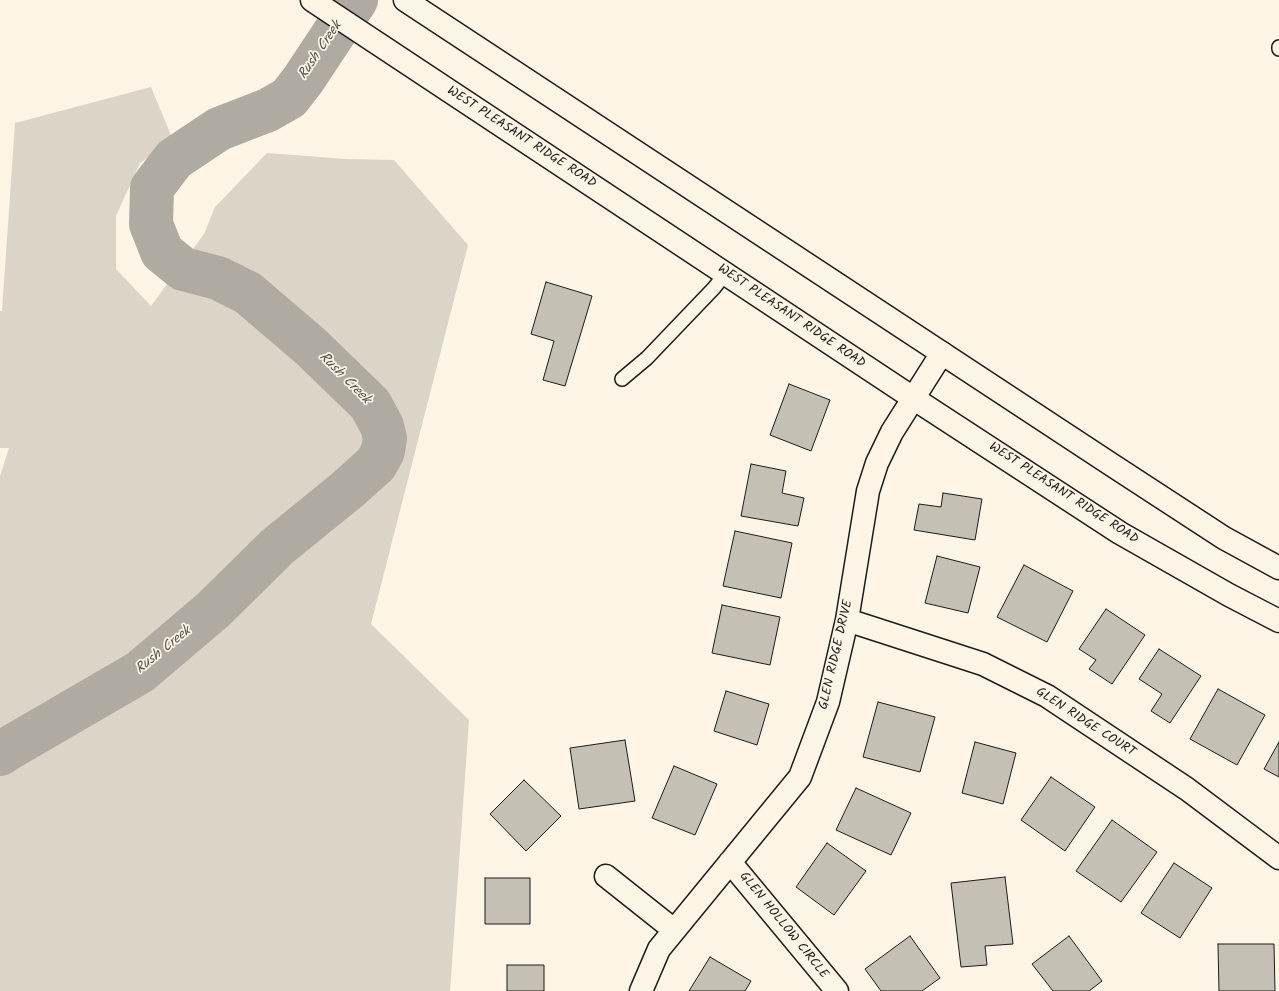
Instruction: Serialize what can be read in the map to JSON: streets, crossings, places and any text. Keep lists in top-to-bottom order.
{
  "streets": {
    "main road": [
      "WEST PLEASANT RIDGE ROAD",
      "GLEN RIDGE DRIVE",
      "GLEN RIDGE COURT",
      "GLEN HOLLOW CIRCLE"
    ]
  },
  "crossings": [
    ["WEST PLEASANT RIDGE ROAD", "GLEN RIDGE DRIVE"],
    ["GLEN RIDGE DRIVE", "GLEN RIDGE COURT"],
    ["GLEN RIDGE DRIVE", "GLEN HOLLOW CIRCLE"]
  ],
  "water": ["Rush Creek"]
}
